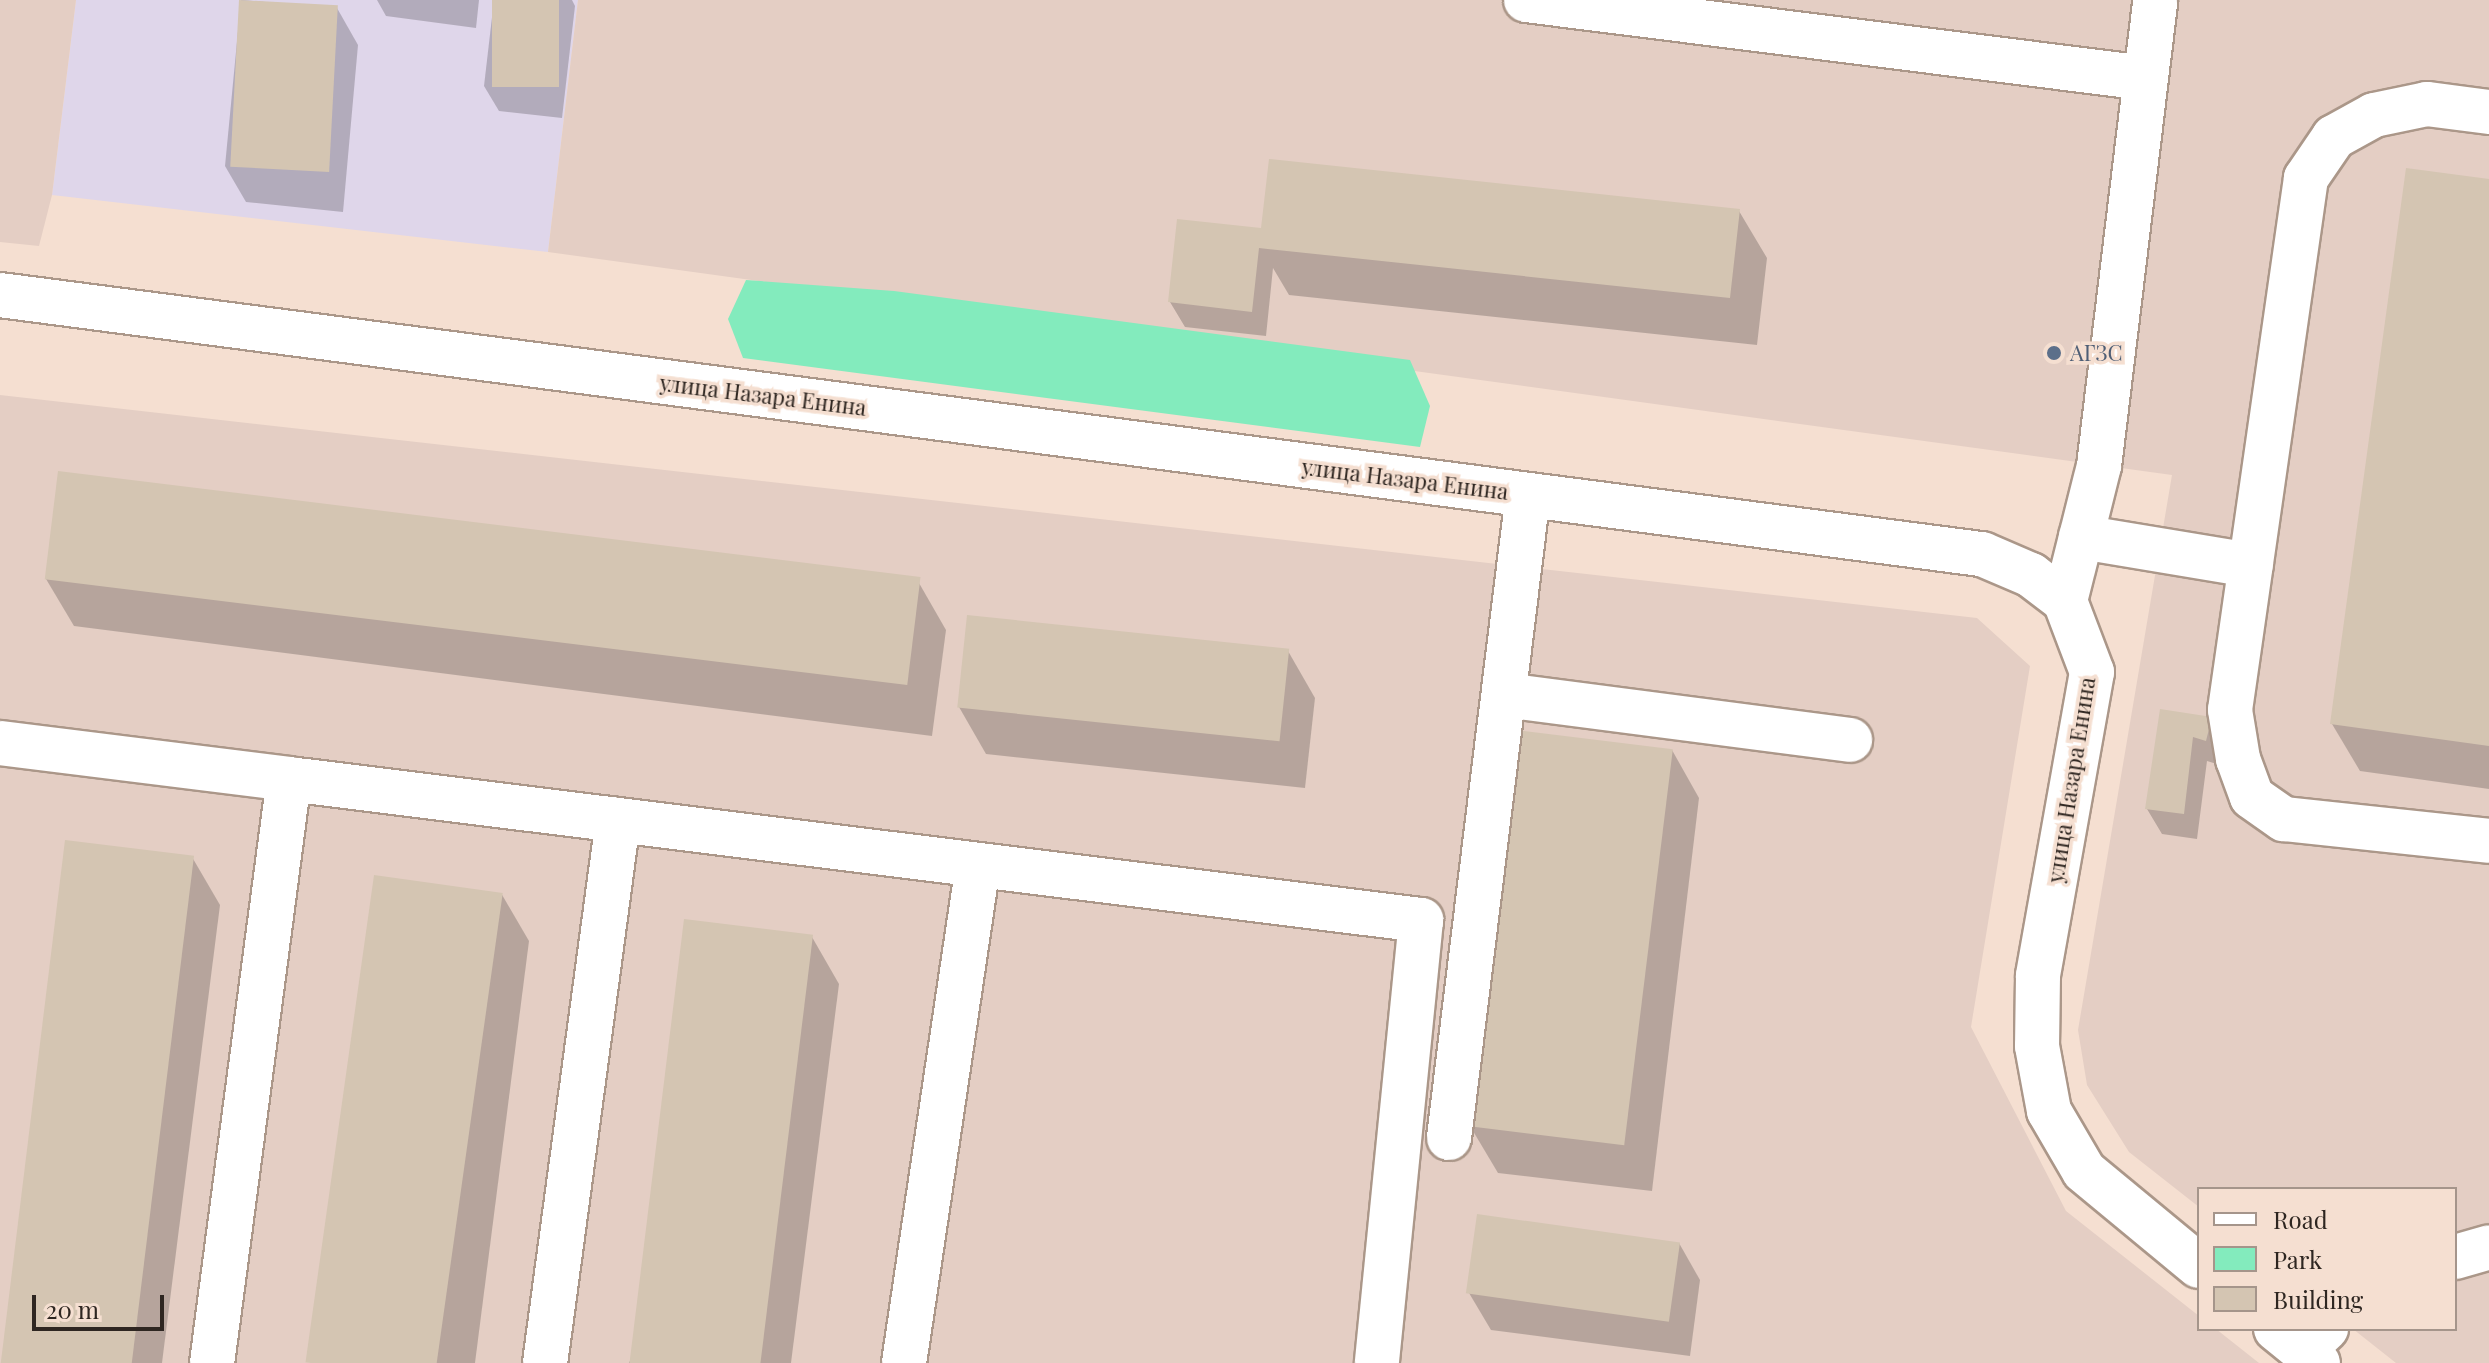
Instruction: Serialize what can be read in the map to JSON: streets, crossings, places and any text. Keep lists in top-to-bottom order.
{
  "streets": {
    "main road": ["улица Назара Енина"]
  },
  "places": ["АГЗС"],
  "legend": ["Road", "Park", "Building"],
  "scale_bar": "20 m"
}
